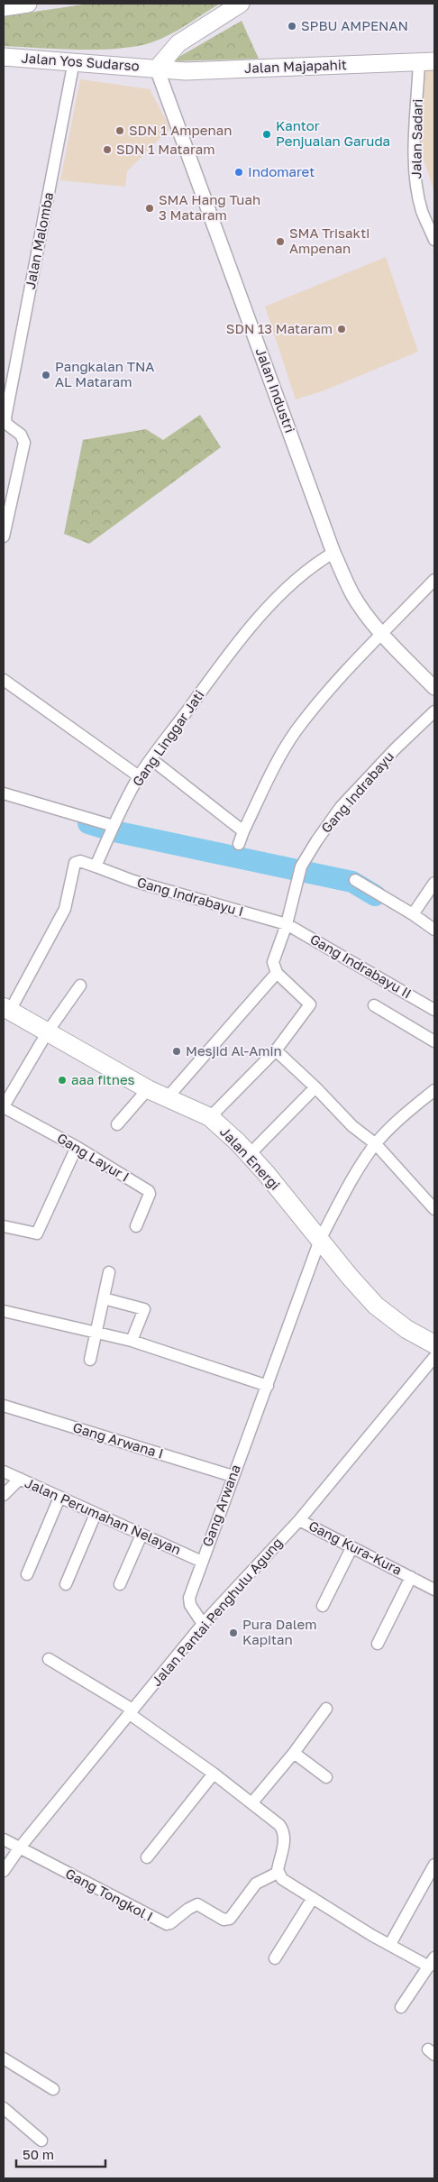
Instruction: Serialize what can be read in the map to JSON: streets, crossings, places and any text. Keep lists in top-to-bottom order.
{
  "streets": {
    "highway": ["Jalan Energi"],
    "main road": ["Jalan Yos Sudarso", "Jalan Majapahit"],
    "street": [
      "Jalan Sadari",
      "Jalan Malomba",
      "Jalan Industri",
      "Gang Linggar Jati",
      "Gang Indrabayu",
      "Gang Indrabayu I",
      "Gang Indrabayu II",
      "Gang Layur I",
      "Gang Arwana I",
      "Gang Arwana",
      "Jalan Perumahan Nelayan",
      "Gang Kura-Kura",
      "Jalan Pantai Penghulu Agung",
      "Gang Tongkol I"
    ]
  },
  "crossings": [
    ["Jalan Yos Sudarso", "Jalan Majapahit"],
    ["Jalan Yos Sudarso", "Jalan Malomba"],
    ["Jalan Yos Sudarso", "Jalan Industri"],
    ["Jalan Majapahit", "Jalan Sadari"],
    ["Jalan Majapahit", "Jalan Industri"],
    ["Jalan Industri", "Gang Linggar Jati"],
    ["Gang Linggar Jati", "Gang Indrabayu I"],
    ["Gang Indrabayu", "Gang Indrabayu I"],
    ["Gang Indrabayu", "Gang Indrabayu II"],
    ["Gang Indrabayu I", "Gang Indrabayu II"],
    ["Jalan Energi", "Gang Arwana"],
    ["Gang Arwana I", "Gang Arwana"],
    ["Gang Arwana", "Jalan Perumahan Nelayan"],
    ["Gang Arwana", "Jalan Pantai Penghulu Agung"],
    ["Gang Kura-Kura", "Jalan Pantai Penghulu Agung"],
    ["Jalan Pantai Penghulu Agung", "Gang Tongkol I"]
  ],
  "places": [
    "SPBU AMPENAN",
    "SDN 1 Ampenan",
    "Kantor Penjualan Garuda",
    "SDN 1 Mataram",
    "Indomaret",
    "SMA Hang Tuah 3 Mataram",
    "SMA Trisakti Ampenan",
    "SDN 13 Mataram",
    "Pangkalan TNA AL Mataram",
    "Mesjid Al-Amin",
    "aaa fitnes",
    "Pura Dalem Kapitan"
  ],
  "scale_bar": "50 m"
}
